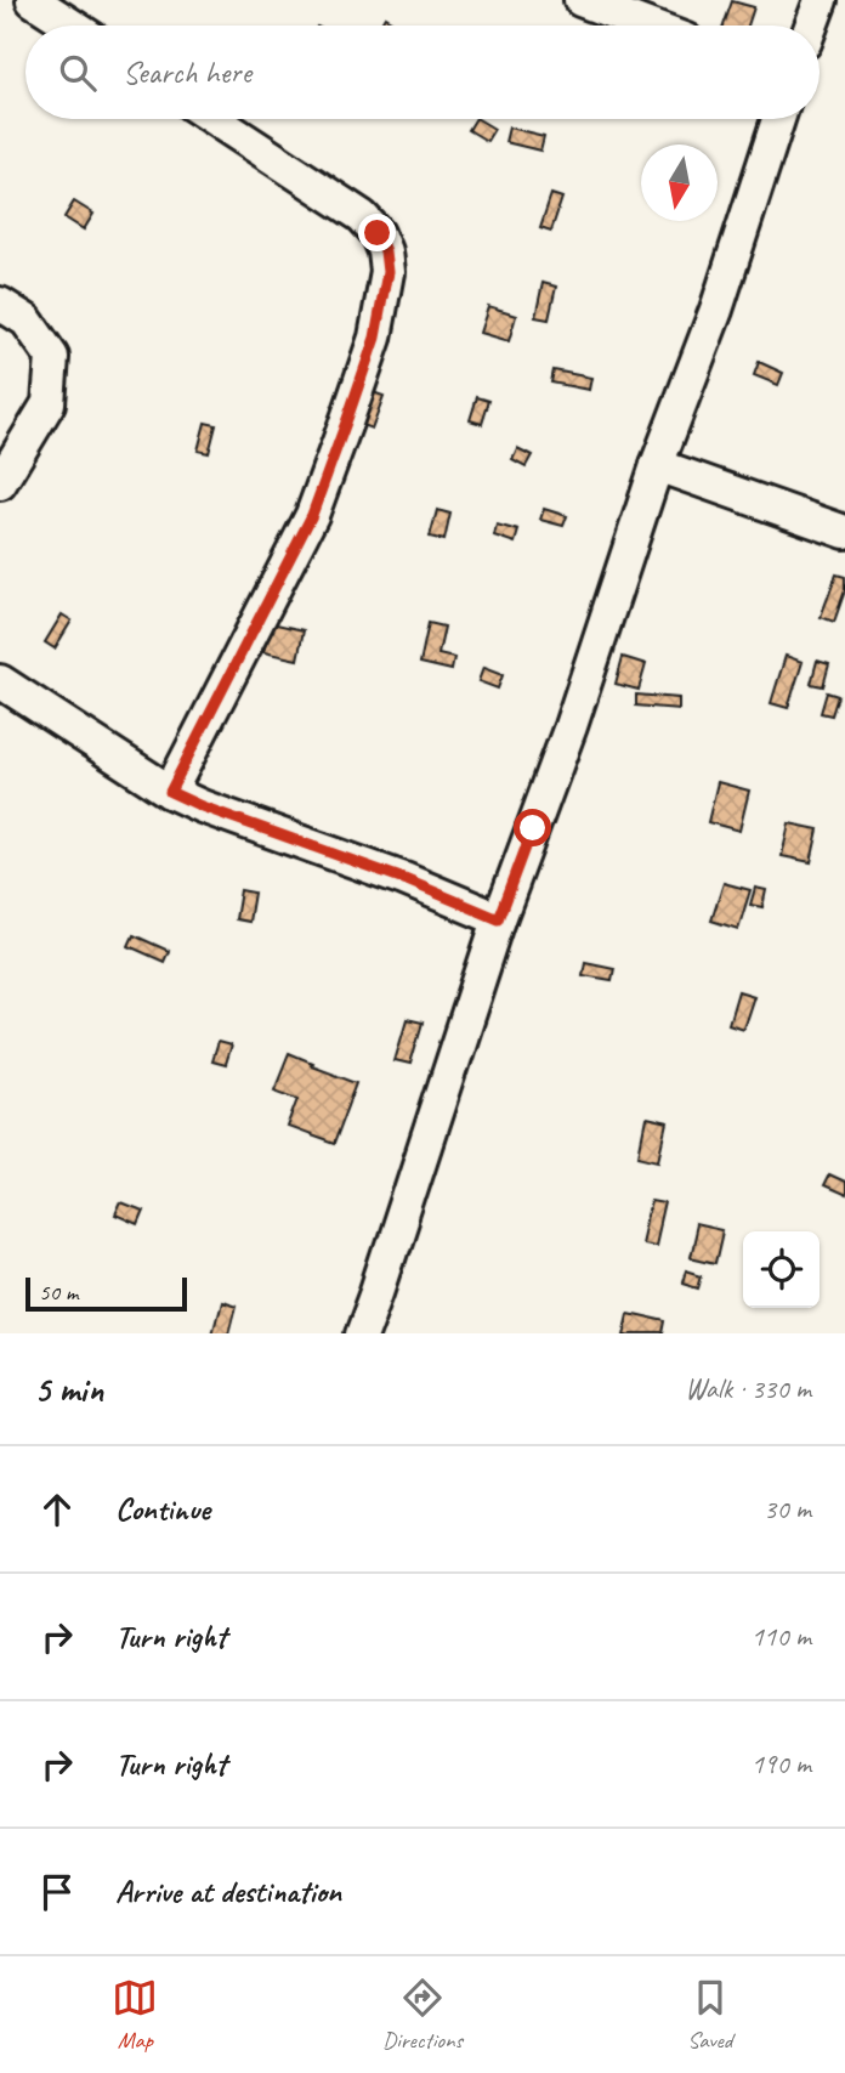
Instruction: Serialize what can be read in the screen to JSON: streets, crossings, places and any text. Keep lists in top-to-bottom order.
{
  "scale_bar": "50 m",
  "north": "bottom",
  "page": {
    "search": "Search here",
    "scale": "50 m",
    "heading": ["5 min", "Walk · 330 m"],
    "list": [
      ["Continue", "30 m"],
      ["Turn right", "110 m"],
      ["Turn right", "190 m"],
      "Arrive at destination"
    ],
    "nav": ["Map", "Directions", "Saved"]
  }
}
